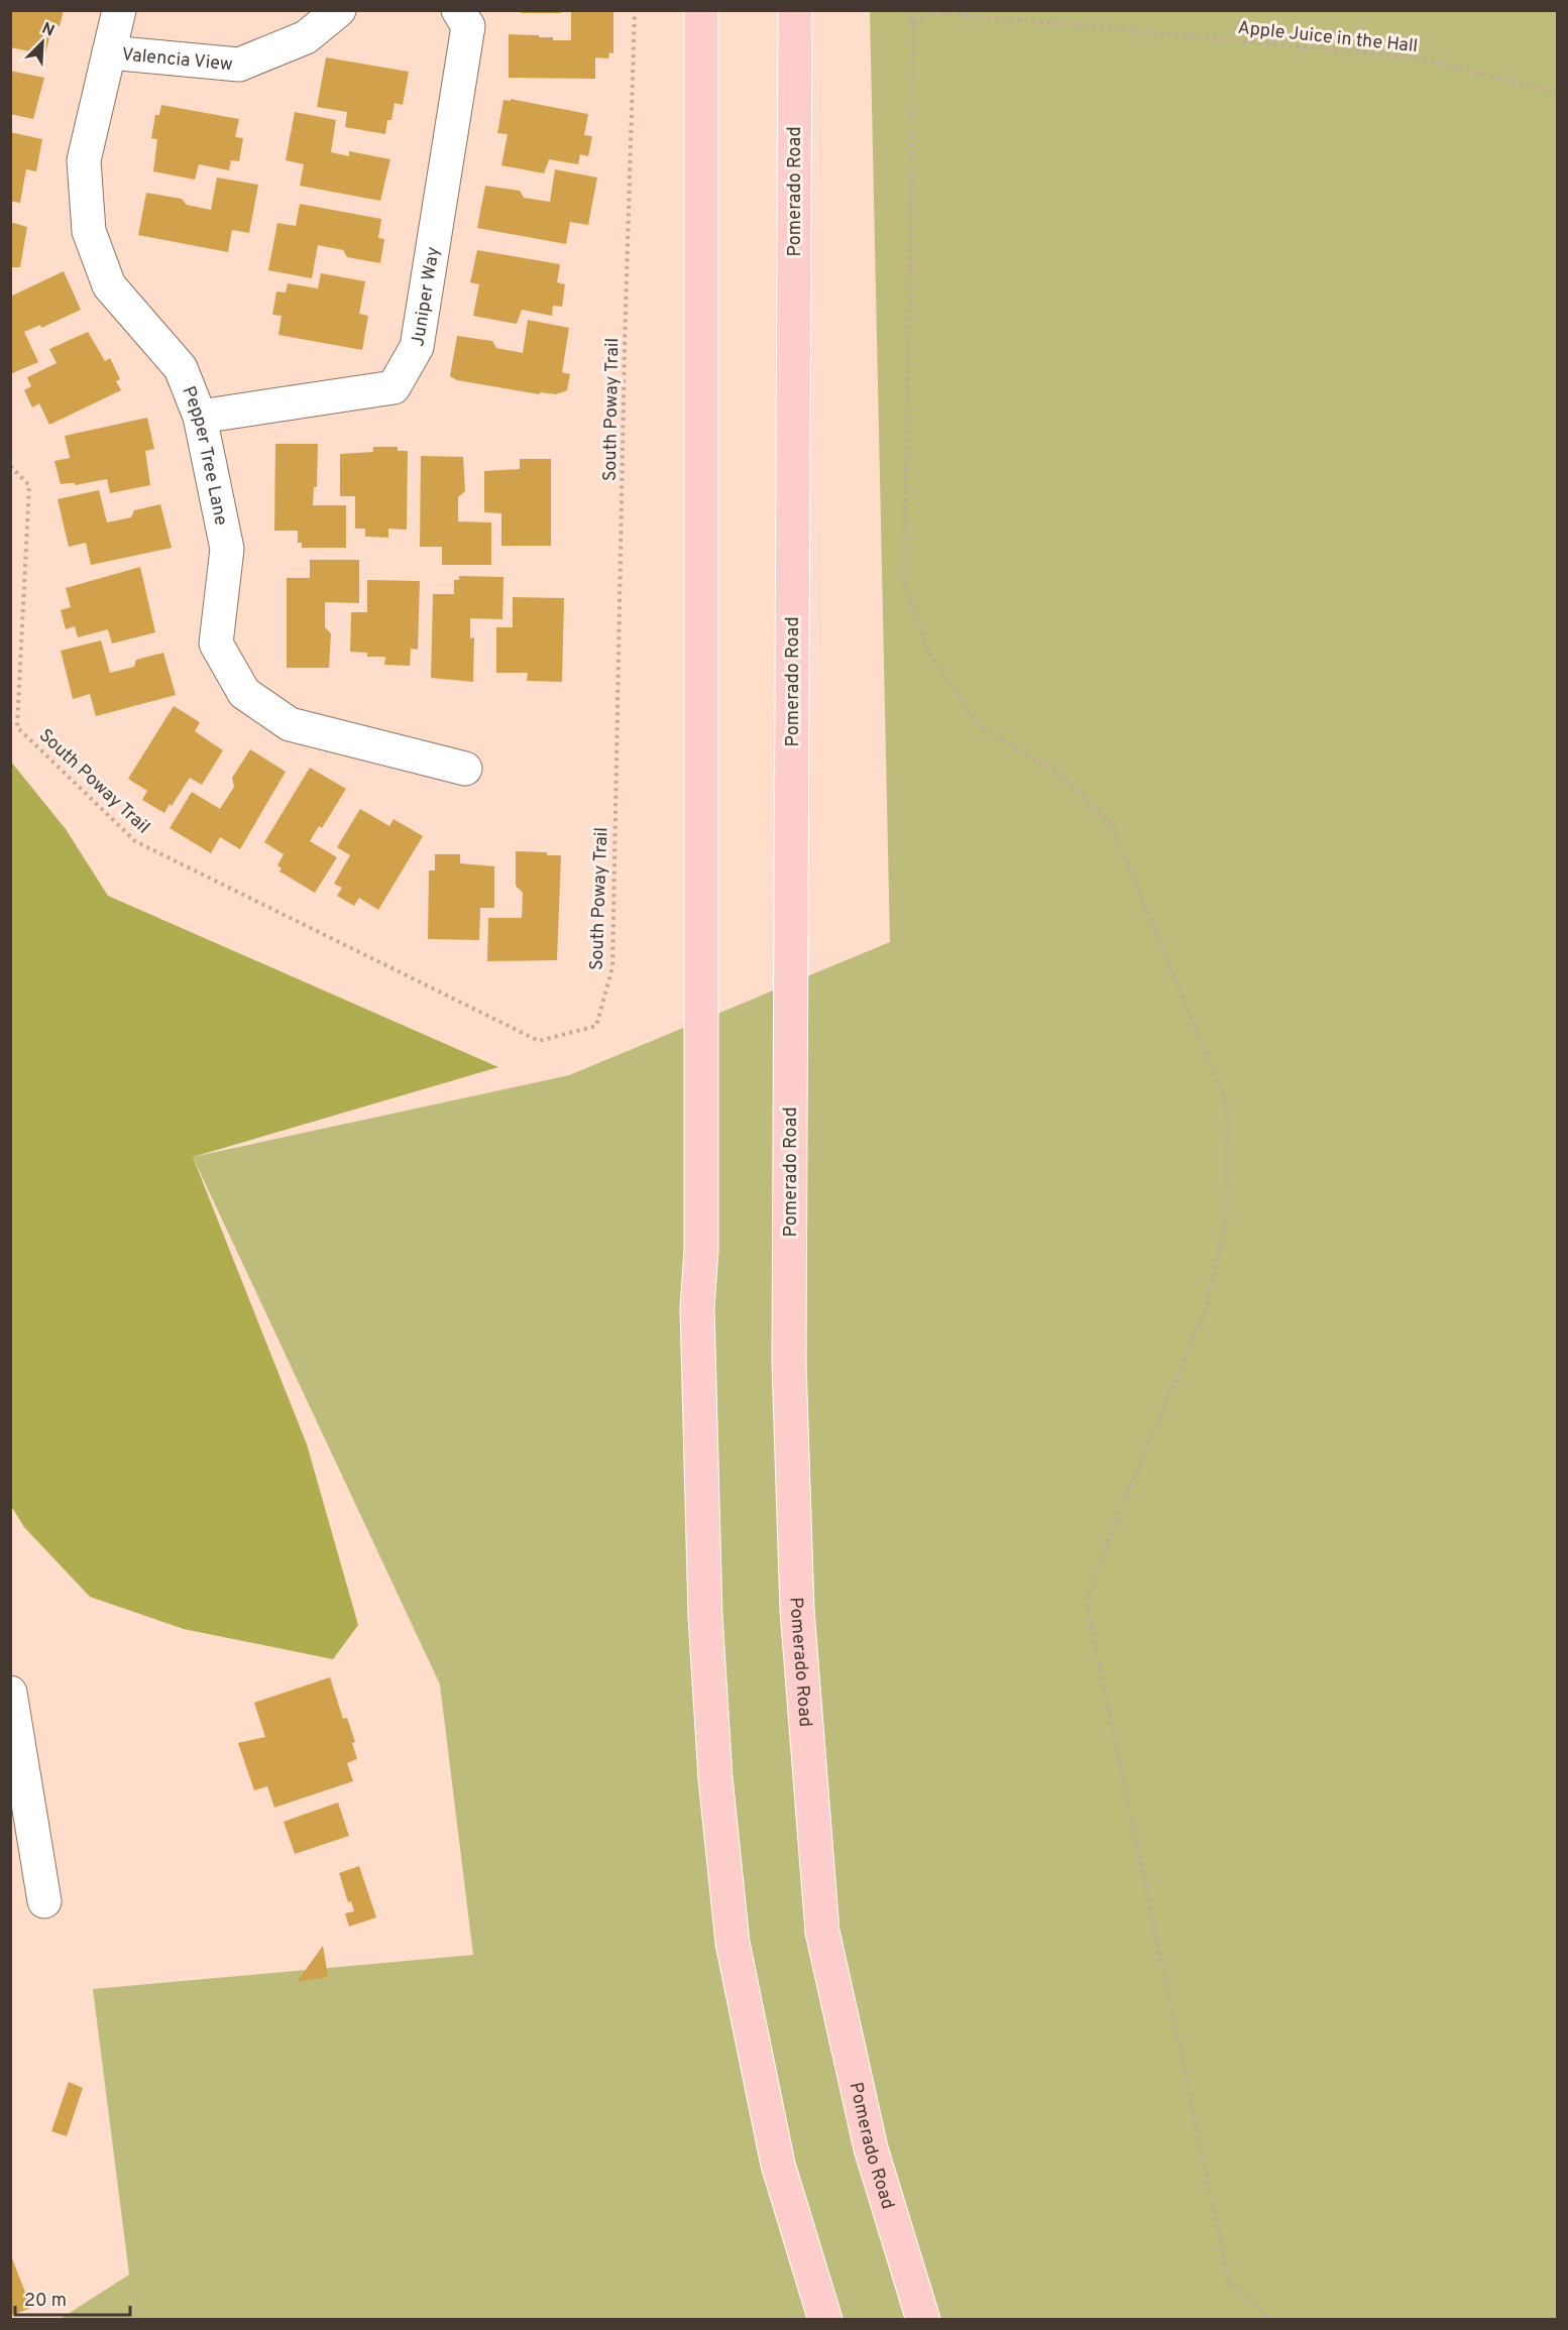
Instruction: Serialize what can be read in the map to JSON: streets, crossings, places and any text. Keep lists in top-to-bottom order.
{
  "streets": {
    "main road": ["Pomerado Road"],
    "street": ["Valencia View", "Juniper Way", "Pepper Tree Lane"],
    "path": ["Apple Juice in the Hall", "South Poway Trail"]
  },
  "crossings": [
    ["Valencia View", "Pepper Tree Lane"],
    ["Juniper Way", "Pepper Tree Lane"]
  ],
  "scale_bar": "20 m",
  "north": "top right"
}
